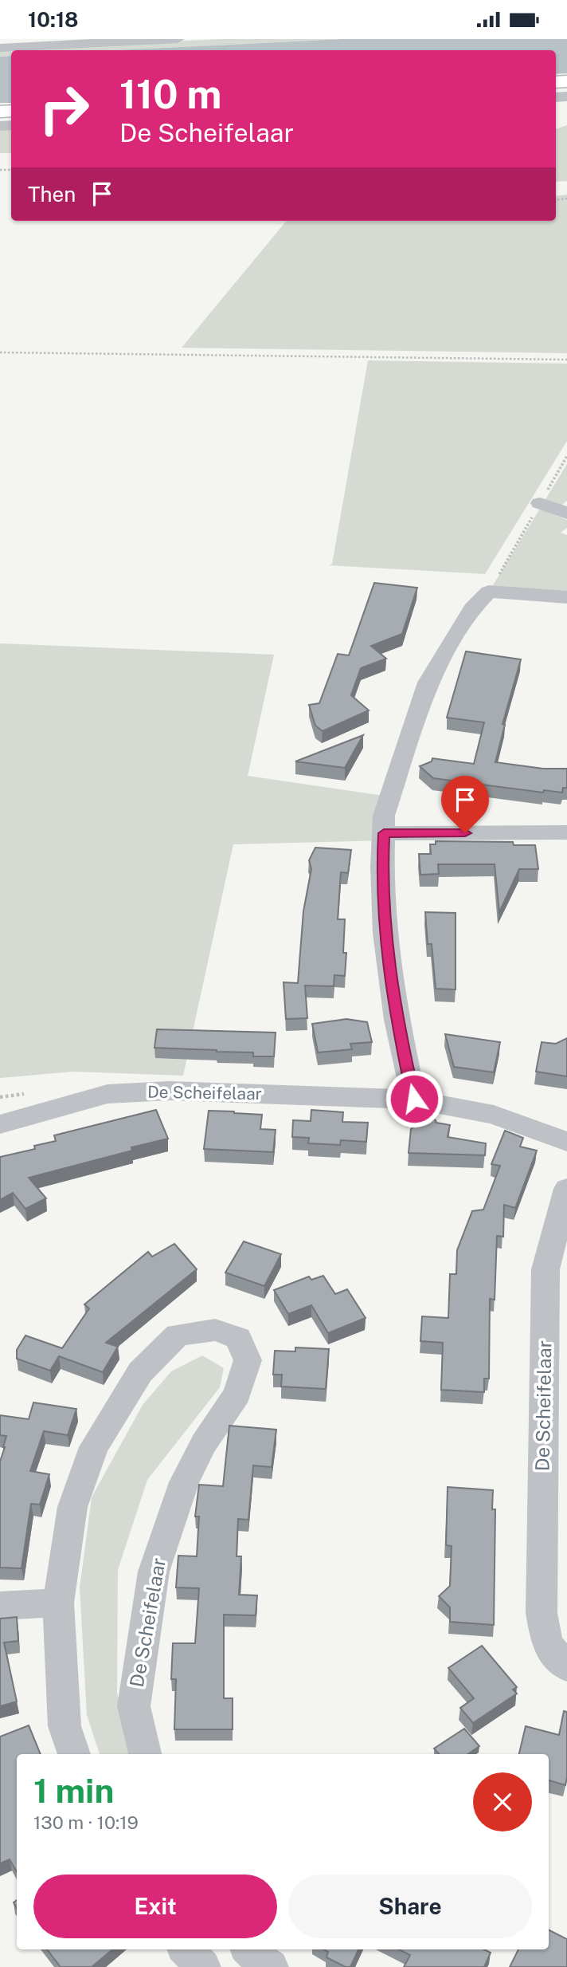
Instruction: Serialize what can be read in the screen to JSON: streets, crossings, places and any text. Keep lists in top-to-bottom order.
{
  "streets": {
    "street": ["De Scheifelaar"]
  },
  "page": {
    "status": "10:18",
    "turn": ["110 m", "De Scheifelaar"],
    "then": "Then",
    "heading": ["1 min", "130 m · 10:19"],
    "buttons": ["Exit", "Share"]
  }
}
